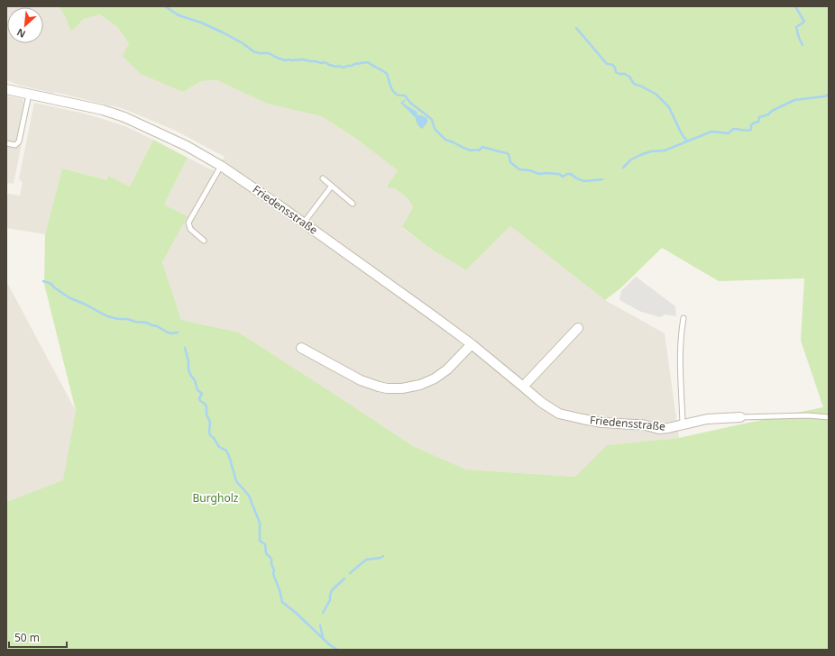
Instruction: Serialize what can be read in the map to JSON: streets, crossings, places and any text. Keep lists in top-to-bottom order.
{
  "streets": {
    "street": ["Friedensstraße"]
  },
  "parks": ["Burgholz"],
  "scale_bar": "50 m",
  "north": "bottom left"
}
